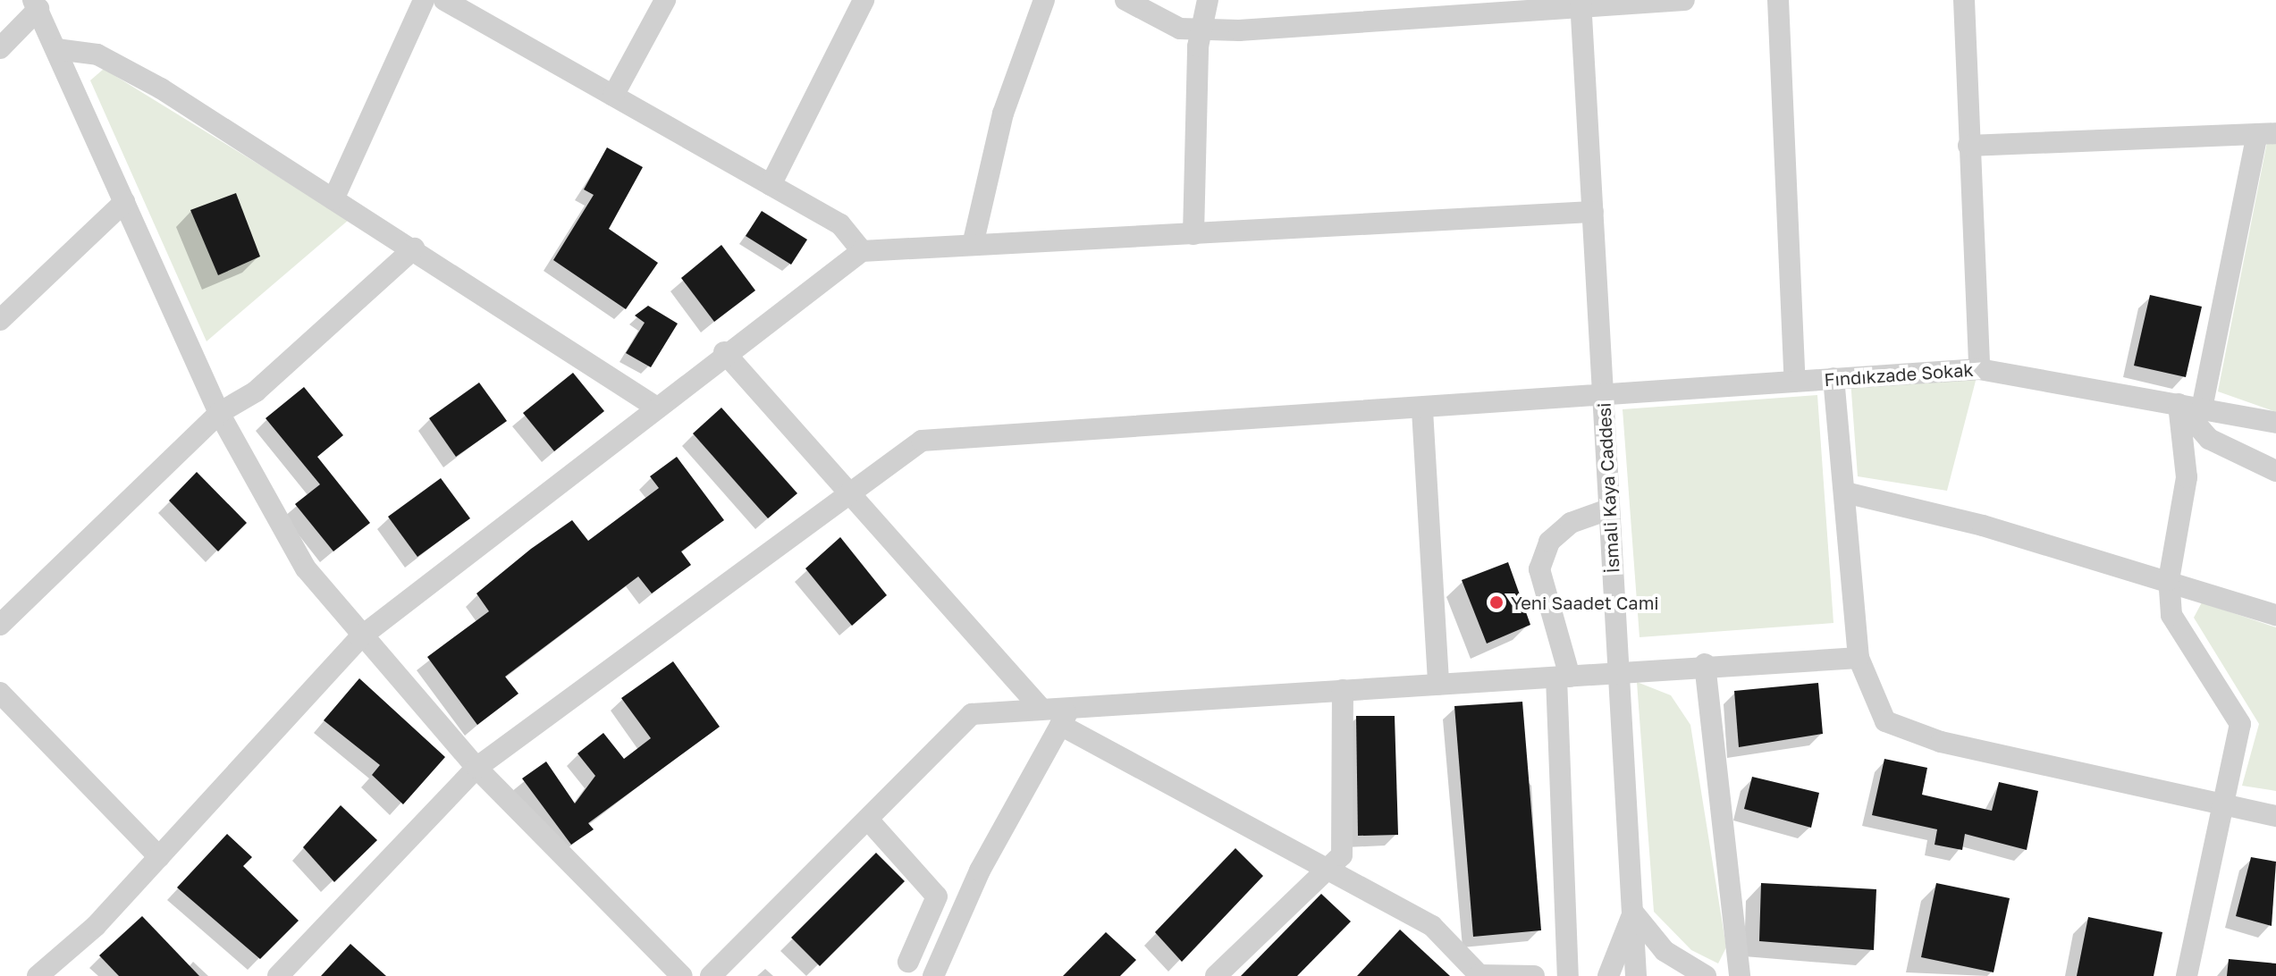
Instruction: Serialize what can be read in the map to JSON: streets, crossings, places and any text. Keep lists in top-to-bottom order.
{
  "streets": {
    "street": ["Fındıkzade Sokak", "İsmali Kaya Caddesi"]
  },
  "crossings": [
    ["Fındıkzade Sokak", "İsmali Kaya Caddesi"]
  ],
  "places": ["Yeni Saadet Cami"]
}
